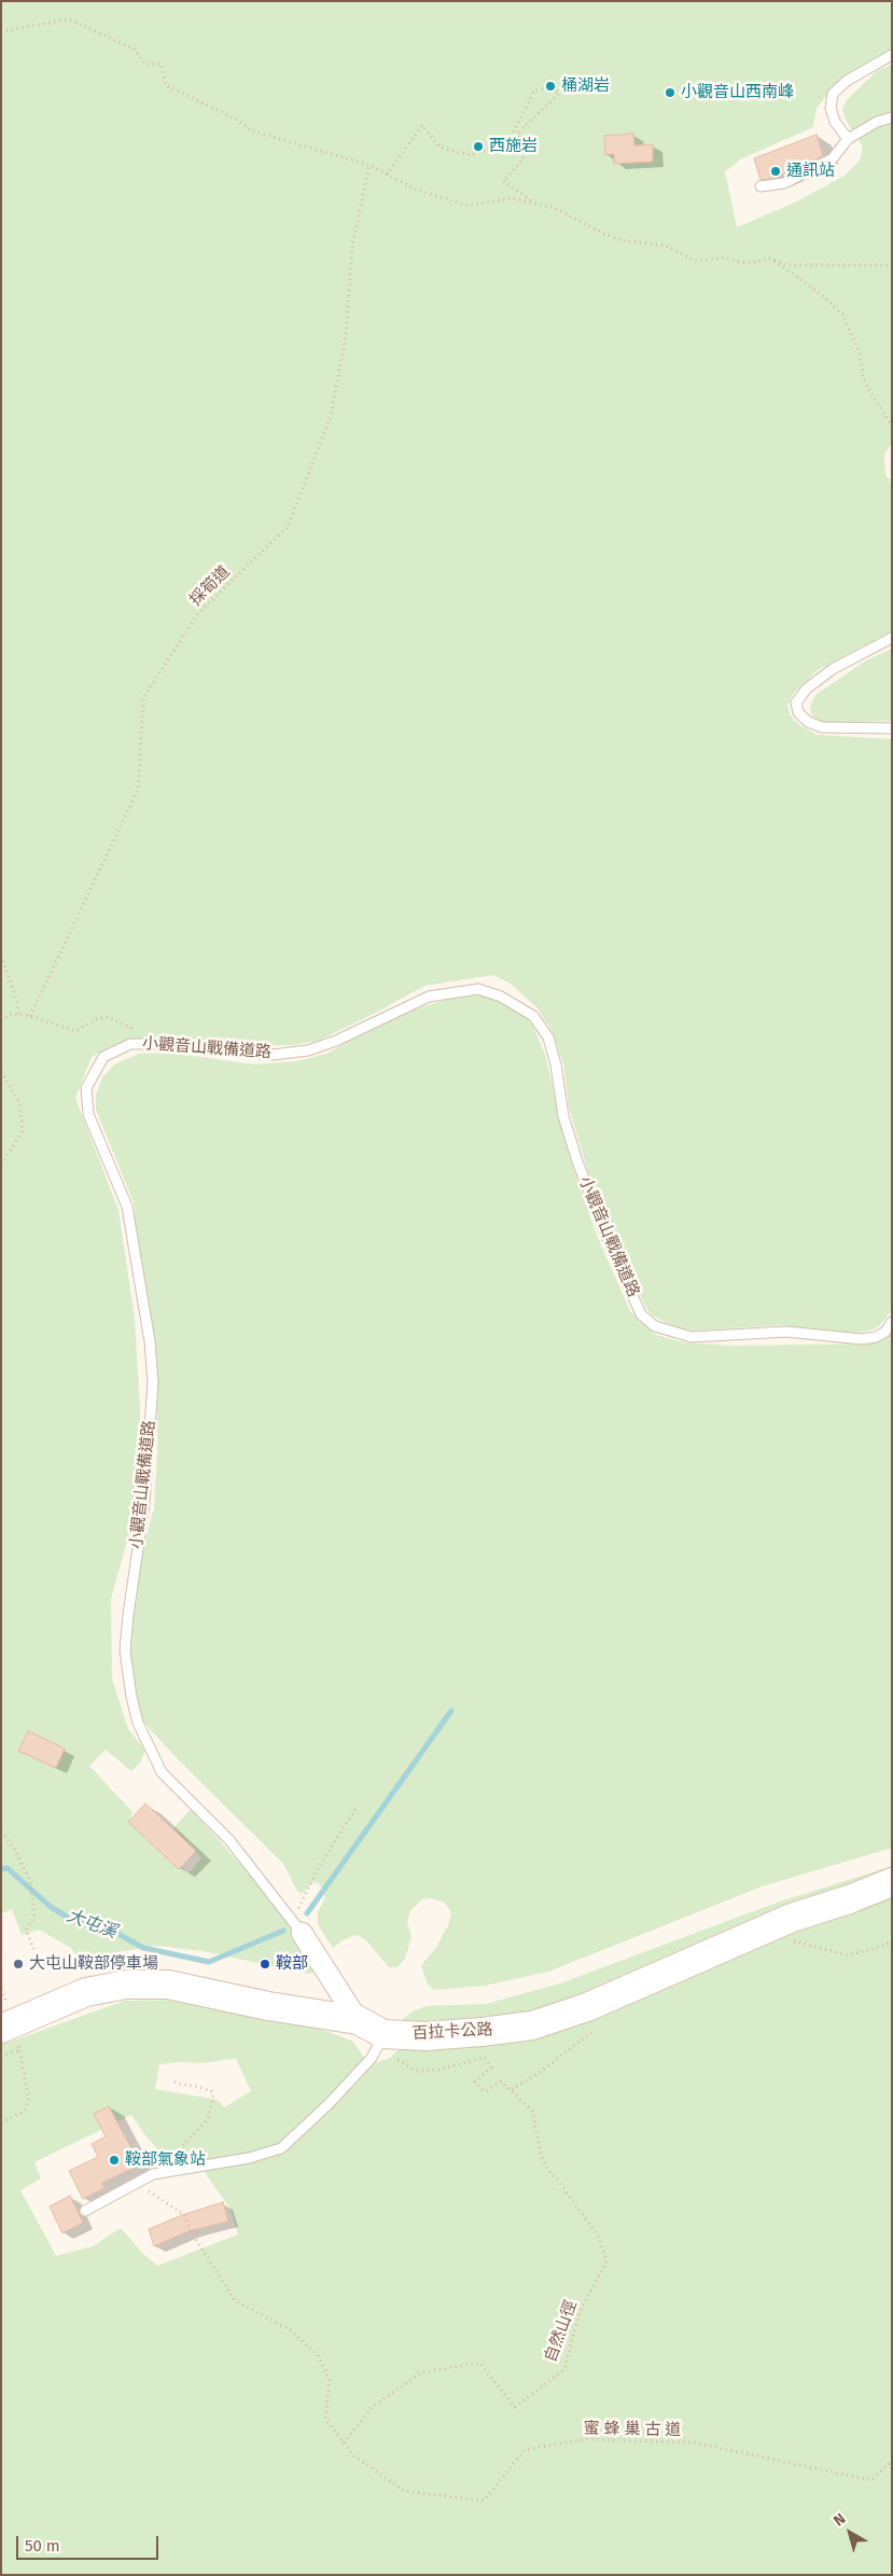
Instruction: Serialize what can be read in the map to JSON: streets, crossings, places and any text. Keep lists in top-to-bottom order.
{
  "streets": {
    "main road": ["百拉卡公路"],
    "lane": ["小觀音山戰備道路"],
    "path": ["採筍道", "自然山徑", "蜜 蜂 巢 古 道"]
  },
  "crossings": [
    ["自然山徑", "蜜 蜂 巢 古 道"]
  ],
  "water": ["大屯溪"],
  "places": [
    "桶湖岩",
    "小觀音山西南峰",
    "西施岩",
    "通訊站",
    "大屯山鞍部停車場",
    "鞍部",
    "鞍部氣象站"
  ],
  "scale_bar": "50 m",
  "north": "top left"
}
